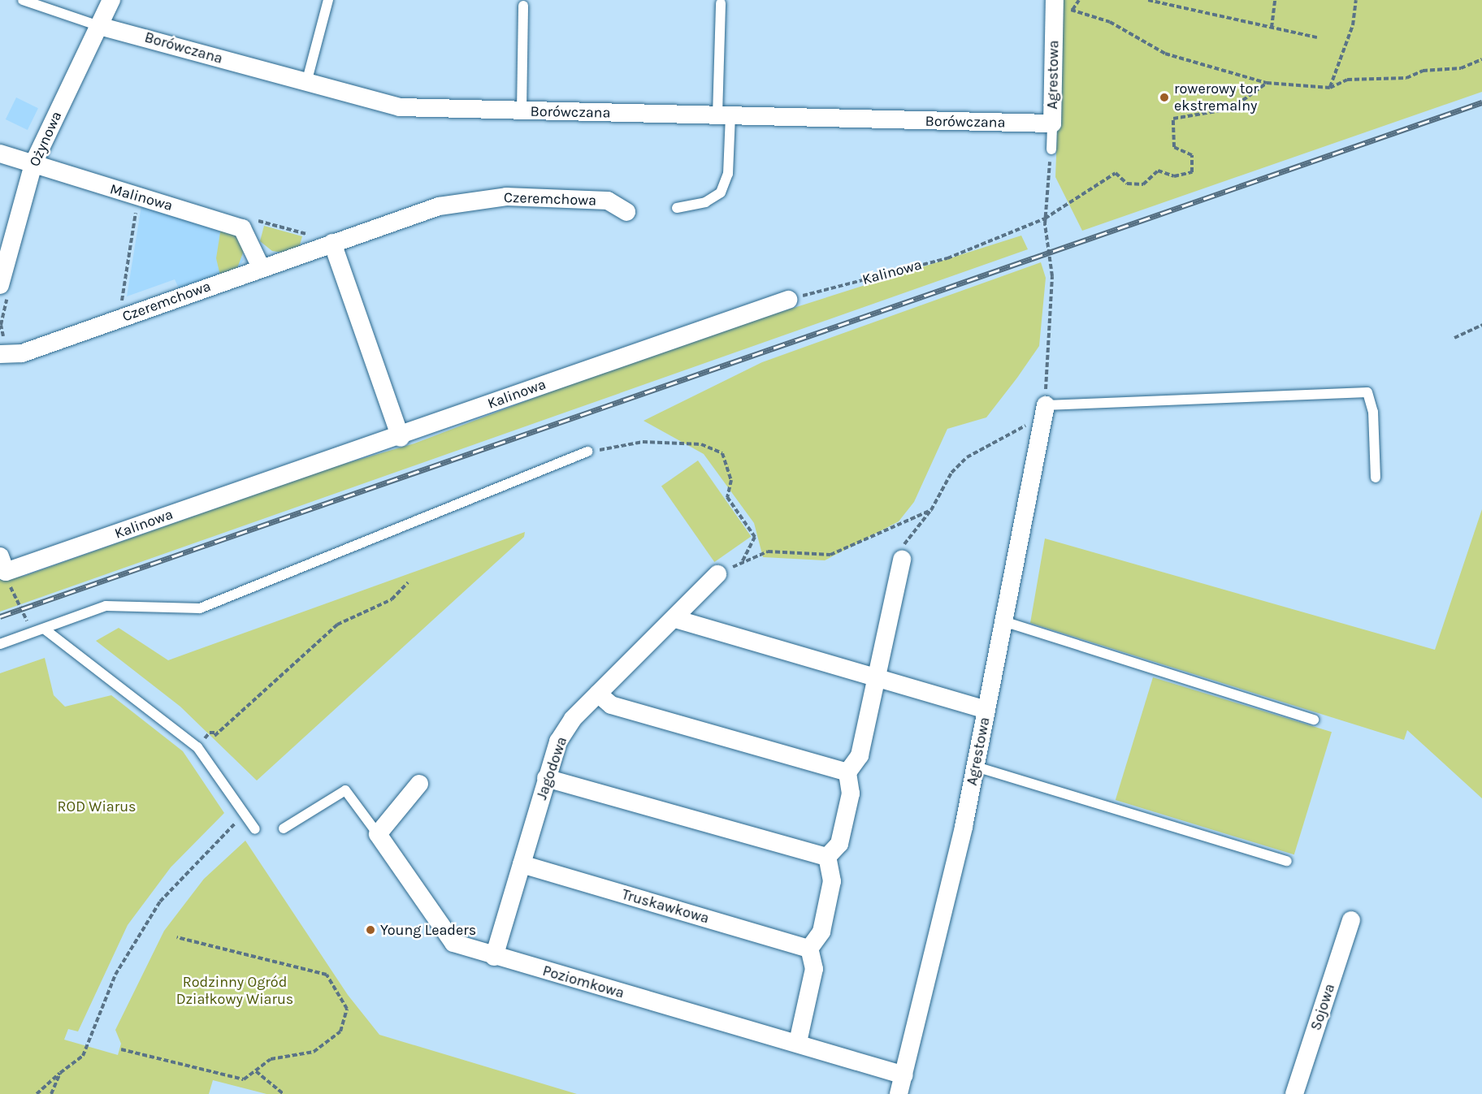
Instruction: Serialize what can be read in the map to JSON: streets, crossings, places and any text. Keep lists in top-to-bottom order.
{
  "streets": {
    "street": [
      "Borówczana",
      "Agrestowa",
      "Ożynowa",
      "Malinowa",
      "Czeremchowa",
      "Kalinowa",
      "Jagodowa",
      "Truskawkowa",
      "Poziomkowa",
      "Sojowa"
    ]
  },
  "crossings": [
    ["Borówczana", "Agrestowa"],
    ["Borówczana", "Ożynowa"],
    ["Agrestowa", "Poziomkowa"],
    ["Ożynowa", "Malinowa"],
    ["Malinowa", "Czeremchowa"],
    ["Jagodowa", "Truskawkowa"],
    ["Jagodowa", "Poziomkowa"]
  ],
  "parks": ["ROD Wiarus", "Rodzinny Ogród Działkowy Wiarus"],
  "places": ["rowerowy tor ekstremalny", "Young Leaders"]
}
